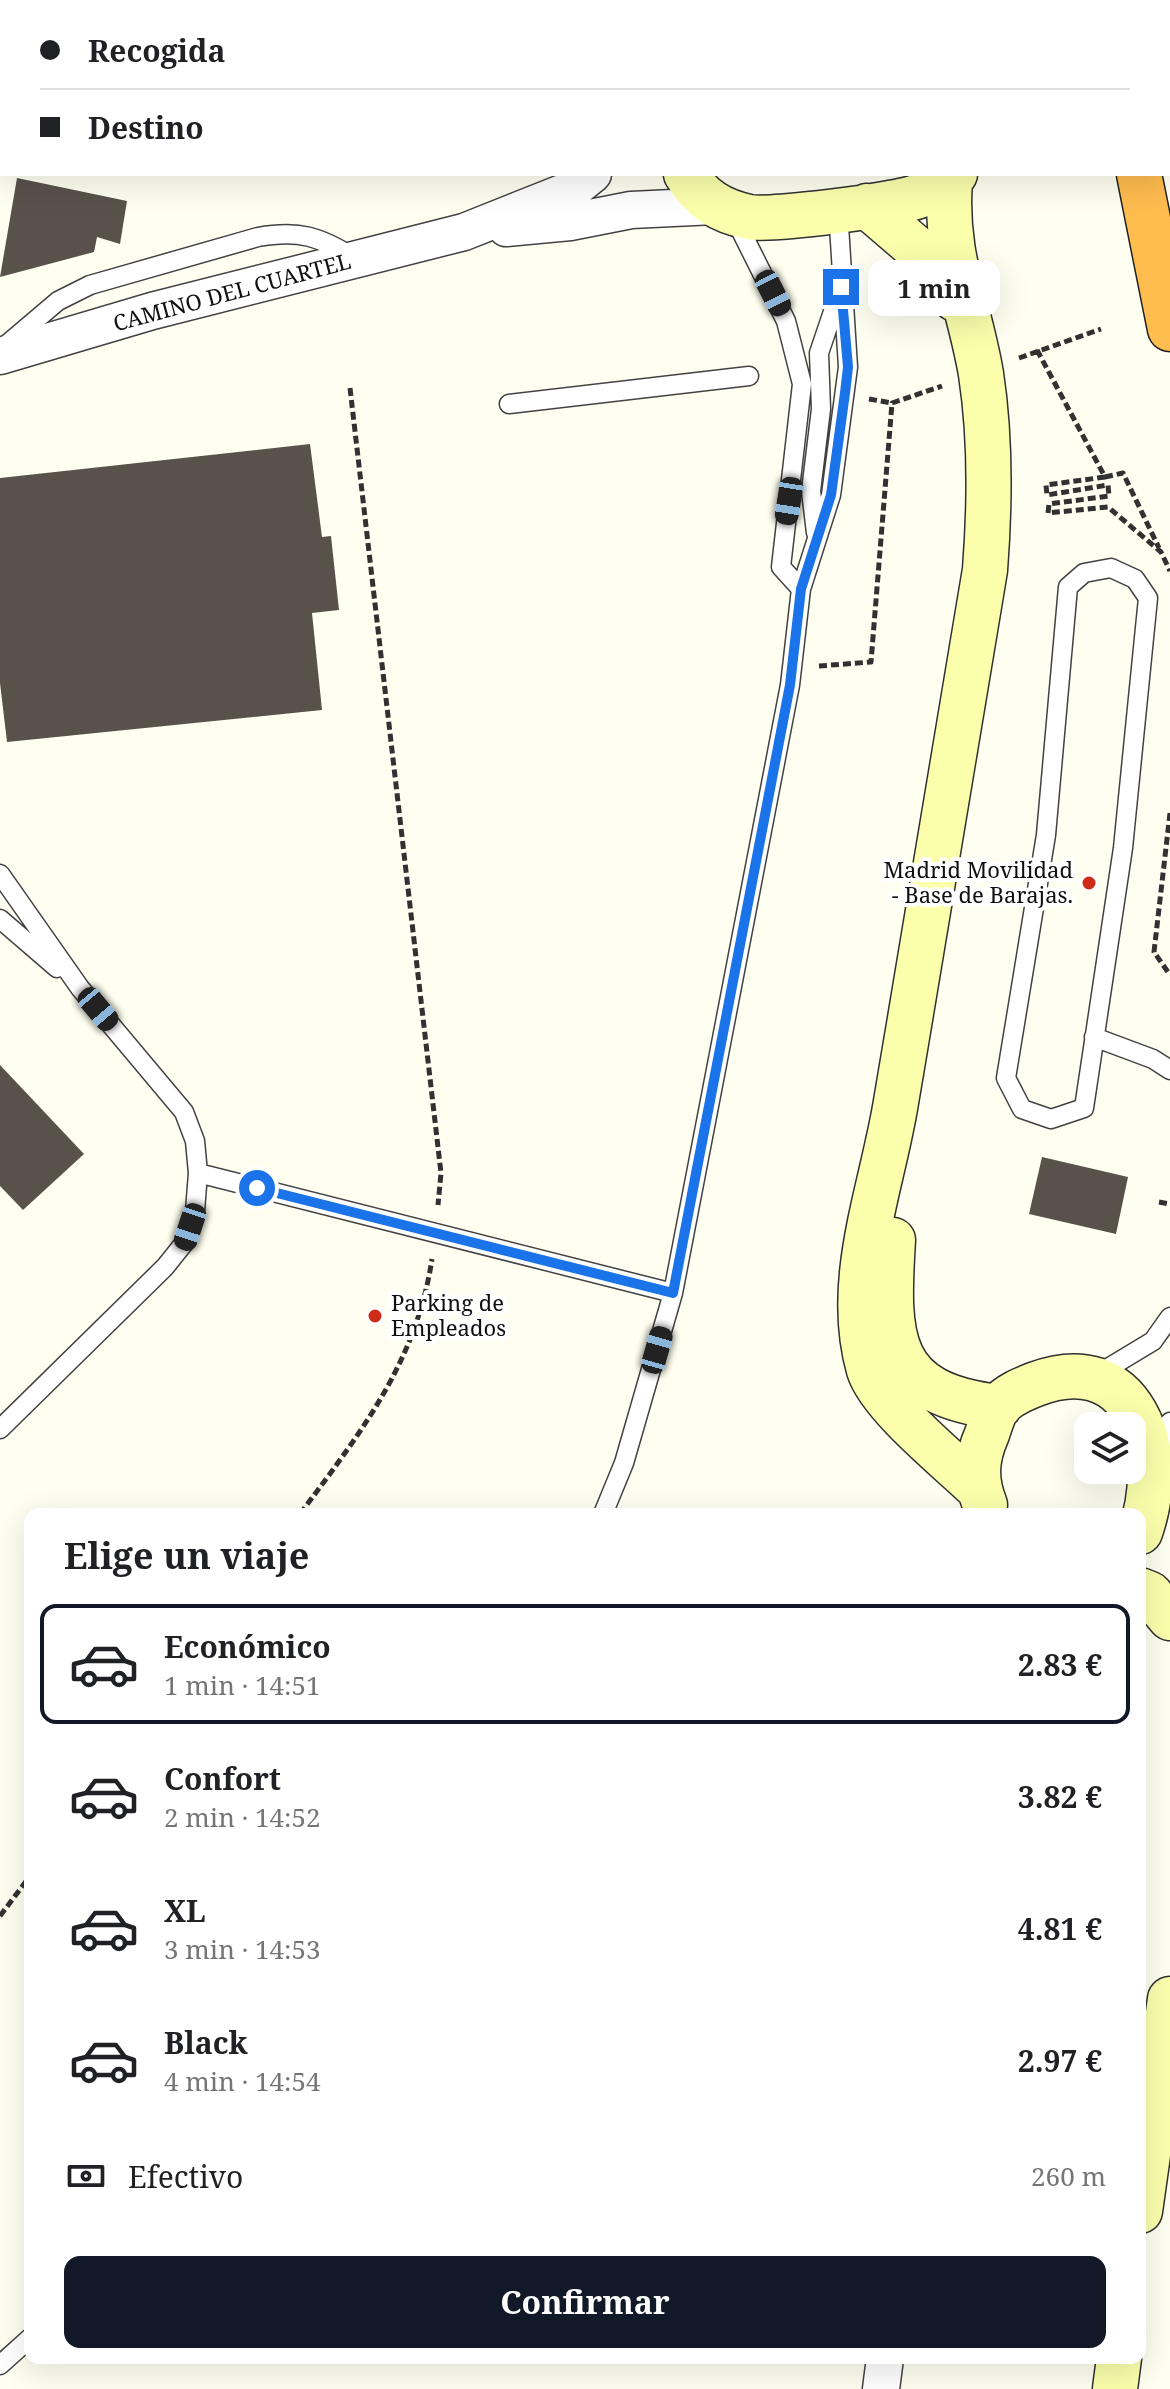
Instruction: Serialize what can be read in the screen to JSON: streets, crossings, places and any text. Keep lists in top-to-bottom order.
{
  "streets": {
    "street": ["CAMINO DEL CUARTEL"]
  },
  "places": ["Madrid Movilidad - Base de Barajas.", "Parking de Empleados"],
  "page": {
    "banner": ["Recogida", "Destino"],
    "bubble": "1 min",
    "heading": "Elige un viaje",
    "list": [
      {
        "name": "Económico",
        "note": "1 min · 14:51",
        "value": "2.83 €"
      },
      {
        "name": "Confort",
        "note": "2 min · 14:52",
        "value": "3.82 €"
      },
      {
        "name": "XL",
        "note": "3 min · 14:53",
        "value": "4.81 €"
      },
      {
        "name": "Black",
        "note": "4 min · 14:54",
        "value": "2.97 €"
      }
    ],
    "pay": ["Efectivo", "260 m"],
    "buttons": "Confirmar"
  }
}
